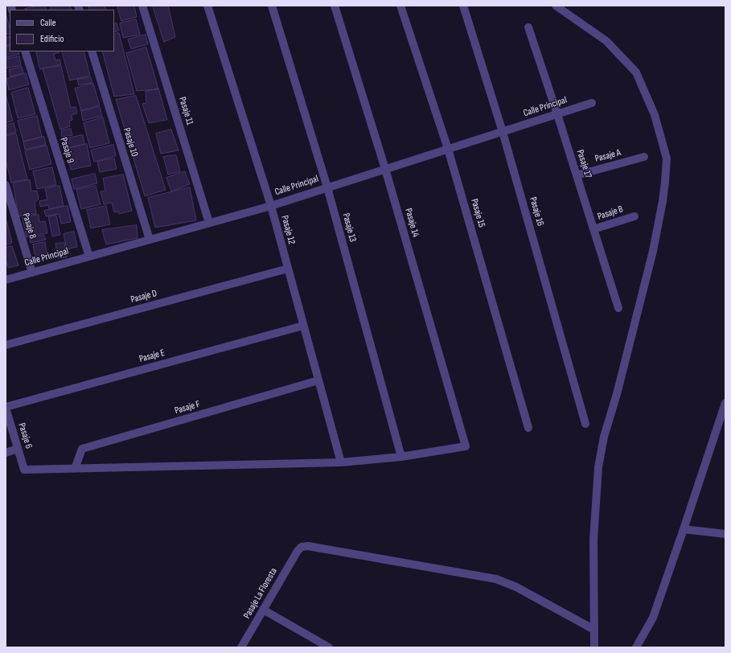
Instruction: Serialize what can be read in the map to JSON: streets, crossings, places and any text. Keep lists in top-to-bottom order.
{
  "streets": {
    "street": [
      "Calle Principal",
      "Pasaje 11",
      "Pasaje 10",
      "Pasaje 9",
      "Pasaje A",
      "Pasaje 17",
      "Pasaje 16",
      "Pasaje 15",
      "Pasaje B",
      "Pasaje 14",
      "Pasaje 8",
      "Pasaje 13",
      "Pasaje 12",
      "Pasaje D",
      "Pasaje E",
      "Pasaje F",
      "Pasaje 6",
      "Pasaje La Floresta"
    ]
  },
  "crossings": [
    ["Calle Principal", "Pasaje 11"],
    ["Calle Principal", "Pasaje 10"],
    ["Calle Principal", "Pasaje 9"],
    ["Calle Principal", "Pasaje 17"],
    ["Calle Principal", "Pasaje 16"],
    ["Calle Principal", "Pasaje 15"],
    ["Calle Principal", "Pasaje 14"],
    ["Calle Principal", "Pasaje 8"],
    ["Calle Principal", "Pasaje 13"],
    ["Calle Principal", "Pasaje 12"],
    ["Pasaje A", "Pasaje 17"],
    ["Pasaje 17", "Pasaje B"],
    ["Pasaje 14", "Pasaje 13"],
    ["Pasaje 12", "Pasaje D"],
    ["Pasaje 12", "Pasaje E"],
    ["Pasaje 12", "Pasaje F"],
    ["Pasaje E", "Pasaje 6"],
    ["Pasaje F", "Pasaje 6"]
  ],
  "legend": ["Calle", "Edificio"]
}
